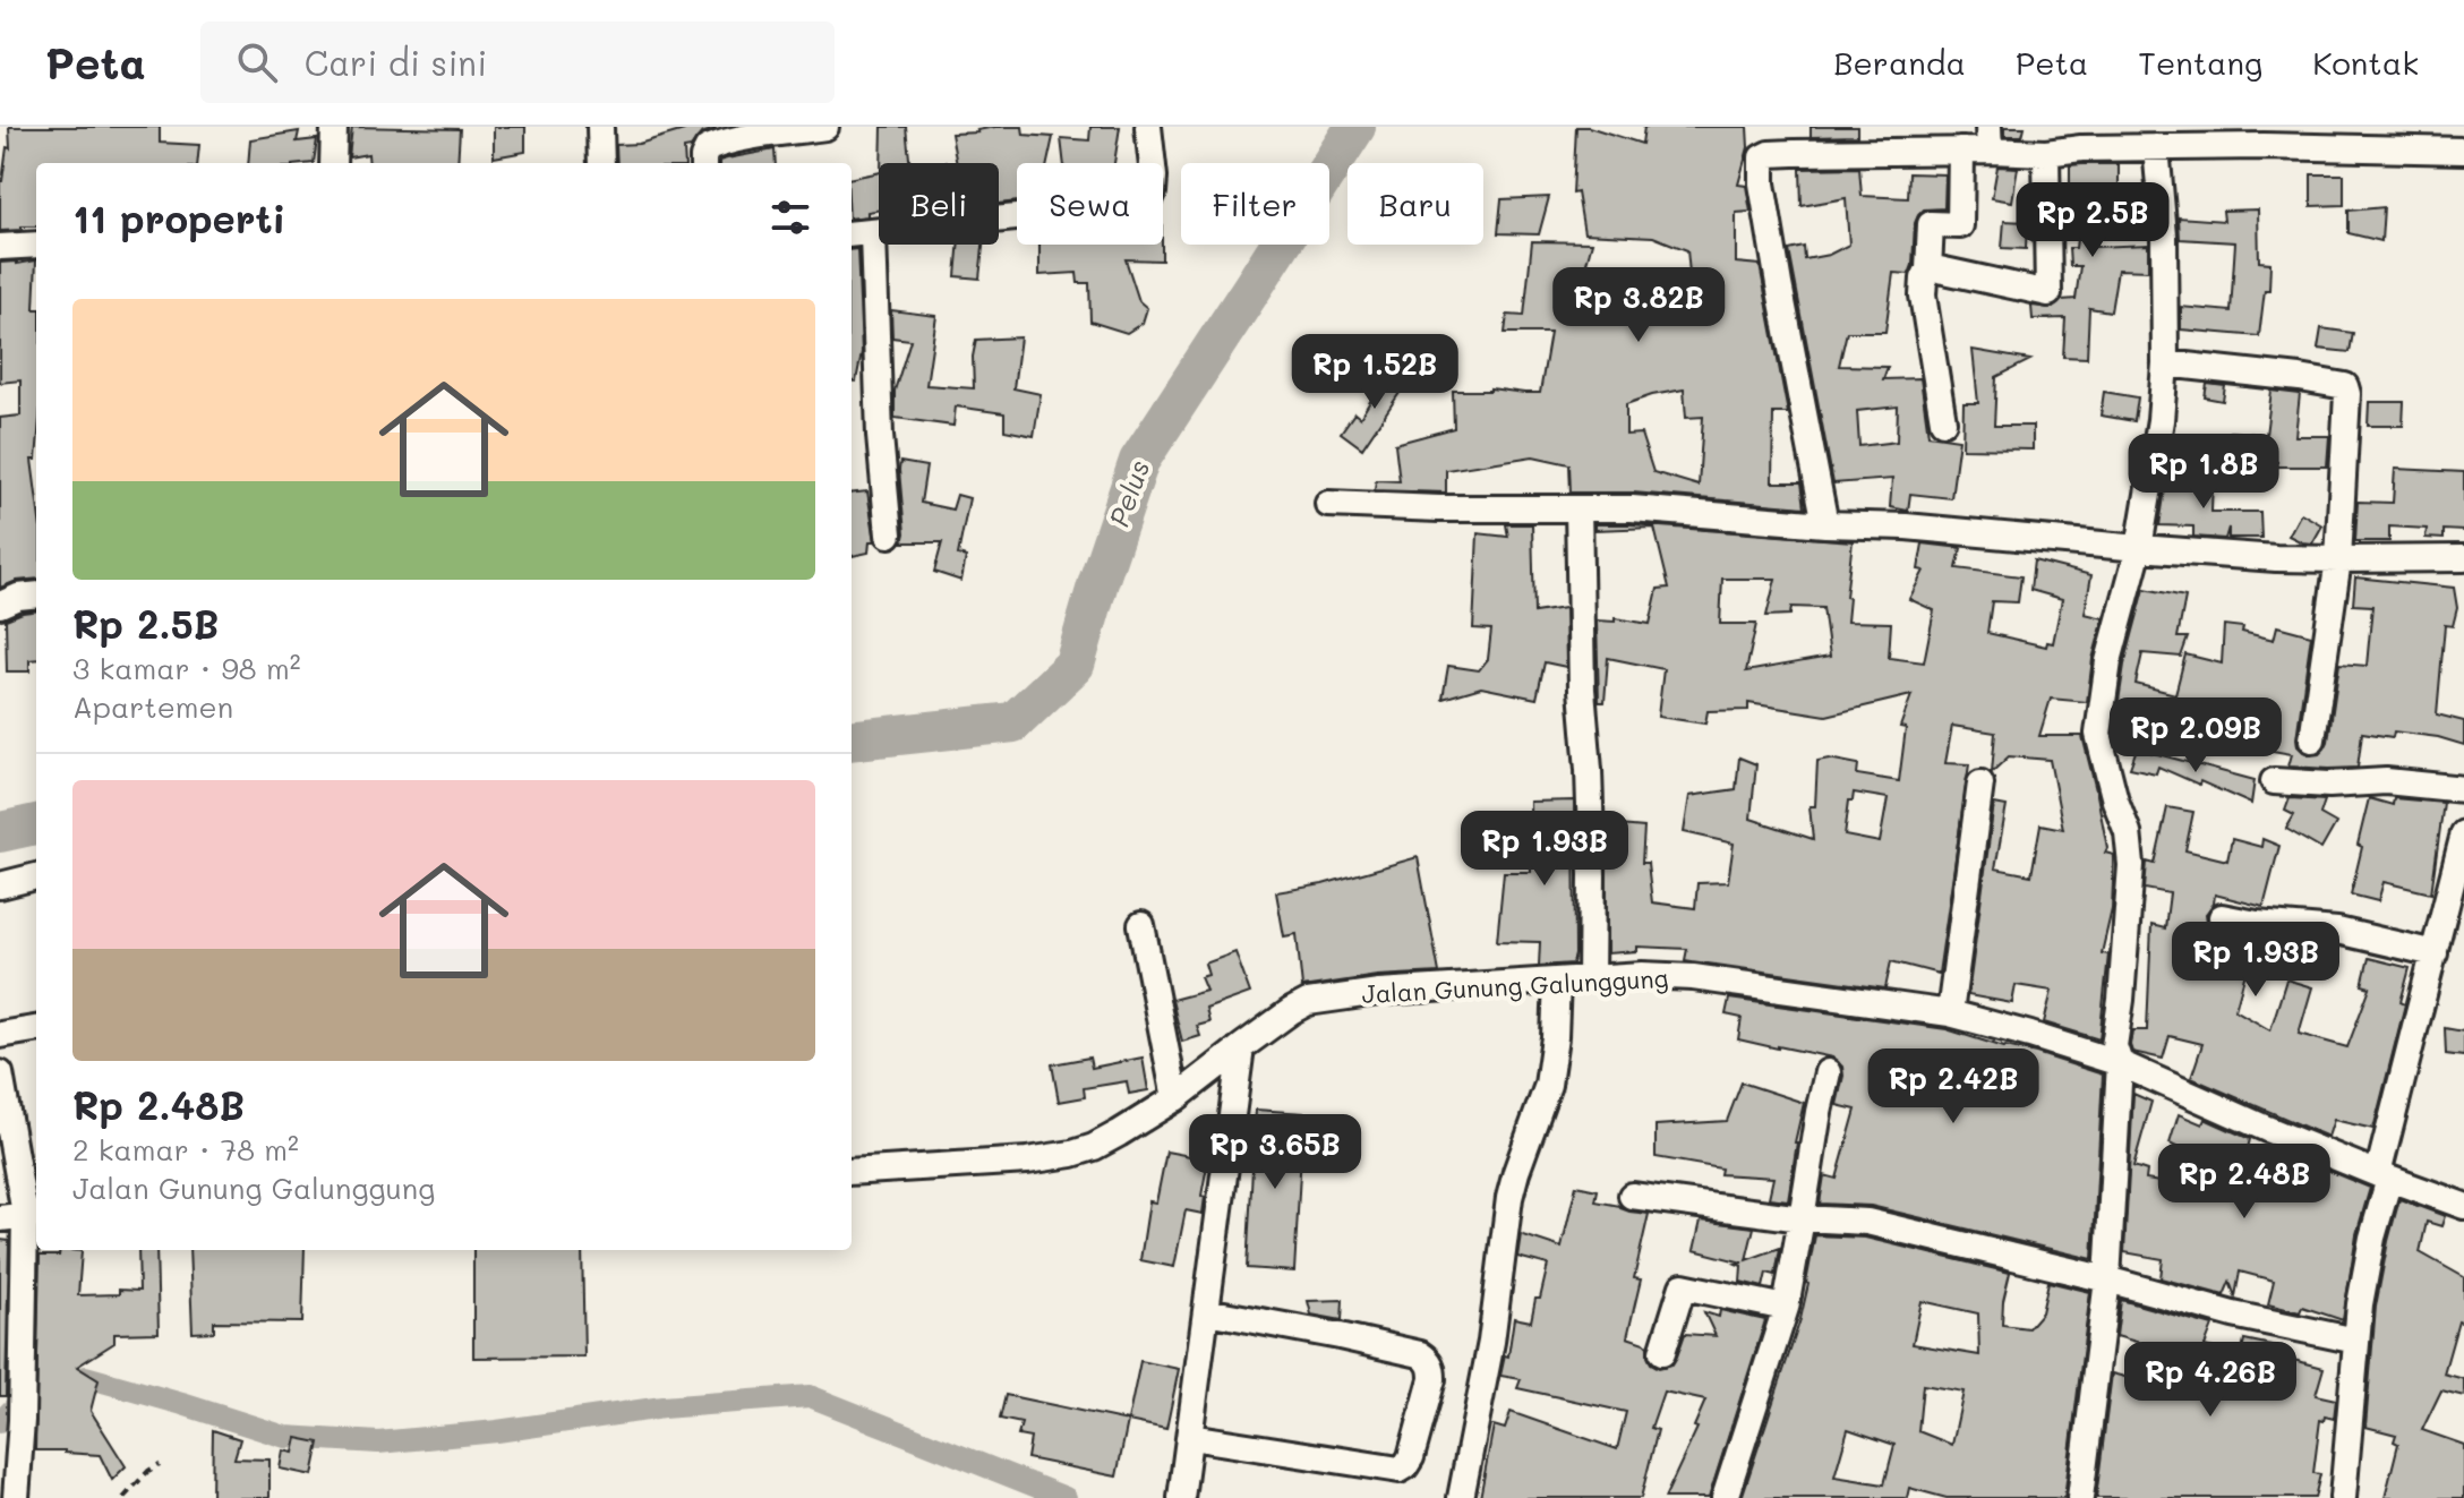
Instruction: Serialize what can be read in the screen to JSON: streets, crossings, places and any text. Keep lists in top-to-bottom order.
{
  "streets": {
    "street": ["Jalan Gunung Galunggung"]
  },
  "water": ["Pelus"],
  "page": {
    "header": "Peta",
    "search": "Cari di sini",
    "nav": [
      "Beranda",
      "Peta",
      "Tentang",
      "Kontak"
    ],
    "chip": [
      "Beli",
      "Sewa",
      "Filter",
      "Baru"
    ],
    "heading": "11 properti",
    "price": [
      "Rp 2.5B",
      "Rp 3.82B",
      "Rp 1.52B",
      "Rp 1.8B",
      "Rp 2.09B",
      "Rp 1.93B",
      "Rp 1.93B",
      "Rp 2.42B",
      "Rp 3.65B",
      "Rp 2.48B",
      "Rp 4.26B"
    ],
    "list": [
      {
        "name": "Rp 2.5B",
        "note": "3 kamar · 98 m² · Apartemen"
      },
      {
        "name": "Rp 2.48B",
        "note": "2 kamar · 78 m² · Jalan Gunung Galunggung"
      }
    ]
  }
}
